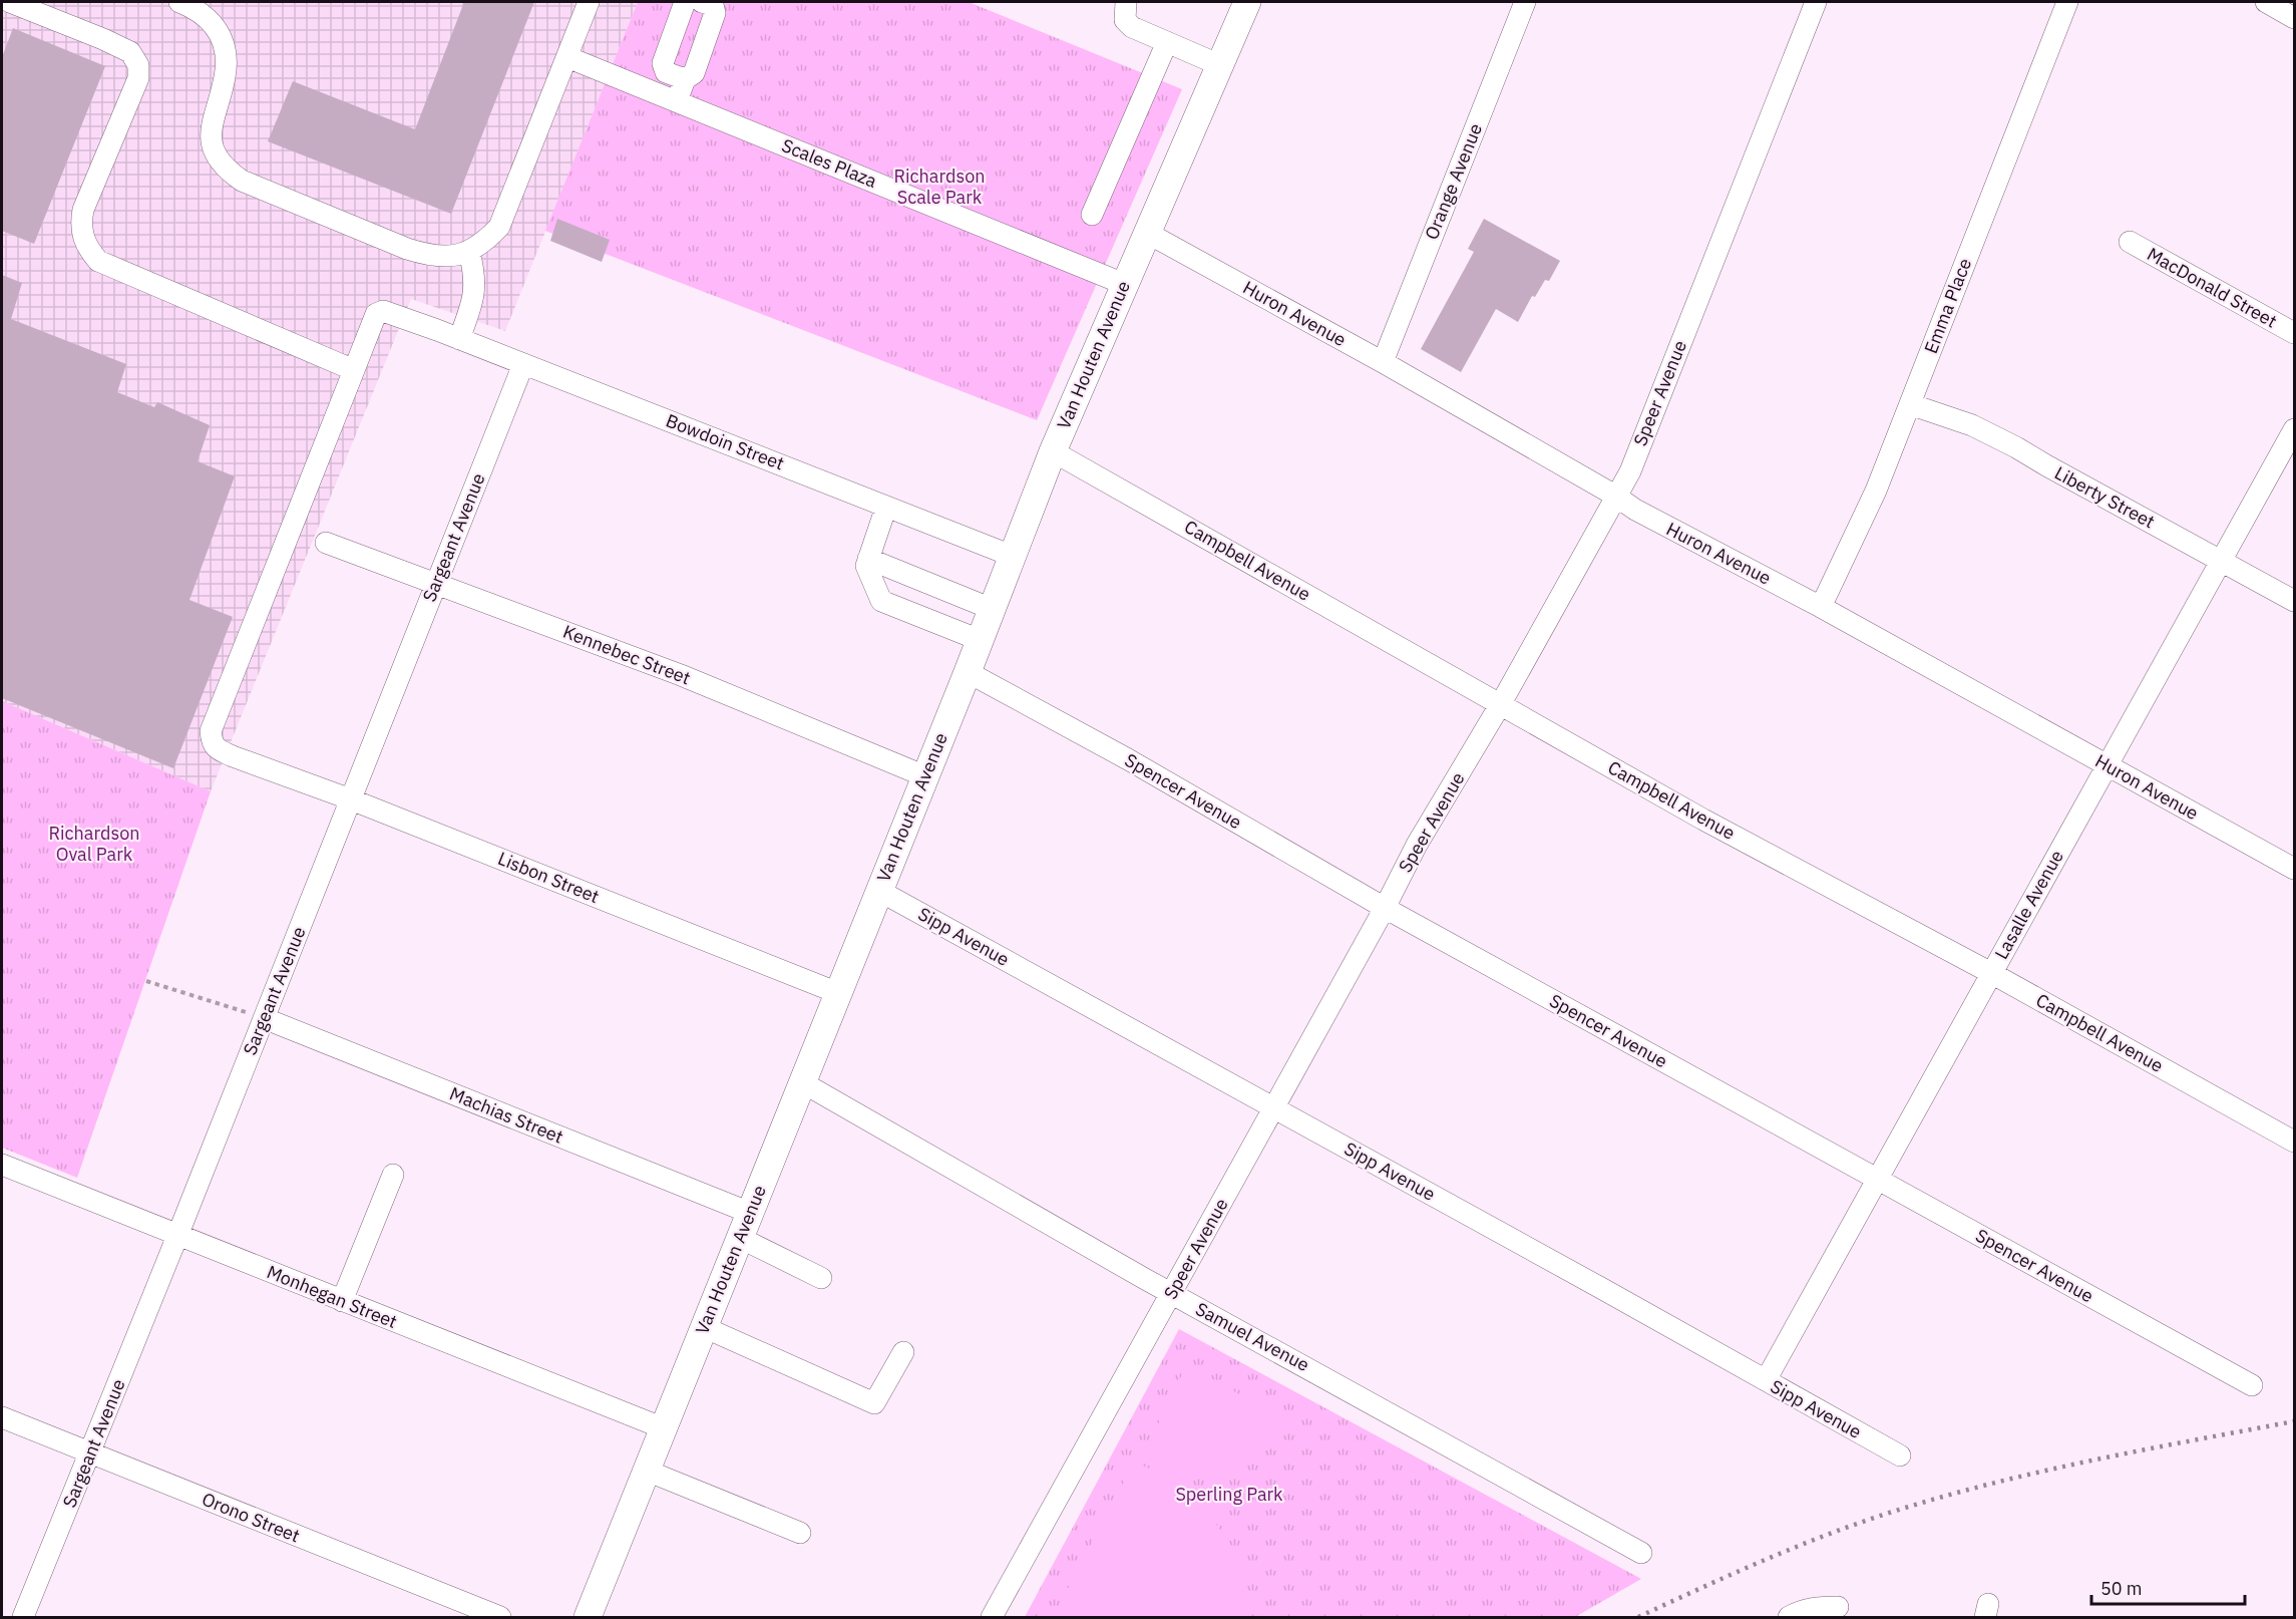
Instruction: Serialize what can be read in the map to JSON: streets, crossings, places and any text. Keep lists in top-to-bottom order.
{
  "streets": {
    "main road": ["Van Houten Avenue"],
    "street": [
      "Scales Plaza",
      "Orange Avenue",
      "MacDonald Street",
      "Emma Place",
      "Huron Avenue",
      "Speer Avenue",
      "Bowdoin Street",
      "Liberty Street",
      "Sargeant Avenue",
      "Campbell Avenue",
      "Kennebec Street",
      "Spencer Avenue",
      "Lisbon Street",
      "Lasalle Avenue",
      "Sipp Avenue",
      "Machias Street",
      "Monhegan Street",
      "Samuel Avenue",
      "Orono Street"
    ]
  },
  "crossings": [
    ["Scales Plaza", "Van Houten Avenue"],
    ["Orange Avenue", "Huron Avenue"],
    ["Emma Place", "Huron Avenue"],
    ["Emma Place", "Liberty Street"],
    ["Huron Avenue", "Van Houten Avenue"],
    ["Huron Avenue", "Speer Avenue"],
    ["Huron Avenue", "Lasalle Avenue"],
    ["Van Houten Avenue", "Bowdoin Street"],
    ["Van Houten Avenue", "Campbell Avenue"],
    ["Van Houten Avenue", "Kennebec Street"],
    ["Van Houten Avenue", "Spencer Avenue"],
    ["Van Houten Avenue", "Lisbon Street"],
    ["Van Houten Avenue", "Sipp Avenue"],
    ["Van Houten Avenue", "Machias Street"],
    ["Van Houten Avenue", "Monhegan Street"],
    ["Van Houten Avenue", "Samuel Avenue"],
    ["Speer Avenue", "Campbell Avenue"],
    ["Speer Avenue", "Spencer Avenue"],
    ["Speer Avenue", "Sipp Avenue"],
    ["Speer Avenue", "Samuel Avenue"],
    ["Bowdoin Street", "Sargeant Avenue"],
    ["Bowdoin Street", "Lisbon Street"],
    ["Liberty Street", "Lasalle Avenue"],
    ["Sargeant Avenue", "Kennebec Street"],
    ["Sargeant Avenue", "Lisbon Street"],
    ["Sargeant Avenue", "Machias Street"],
    ["Sargeant Avenue", "Monhegan Street"],
    ["Sargeant Avenue", "Orono Street"],
    ["Campbell Avenue", "Lasalle Avenue"],
    ["Spencer Avenue", "Lasalle Avenue"],
    ["Lasalle Avenue", "Sipp Avenue"]
  ],
  "parks": ["Richardson Scale Park", "Richardson Oval Park", "Sperling Park"],
  "scale_bar": "50 m"
}
